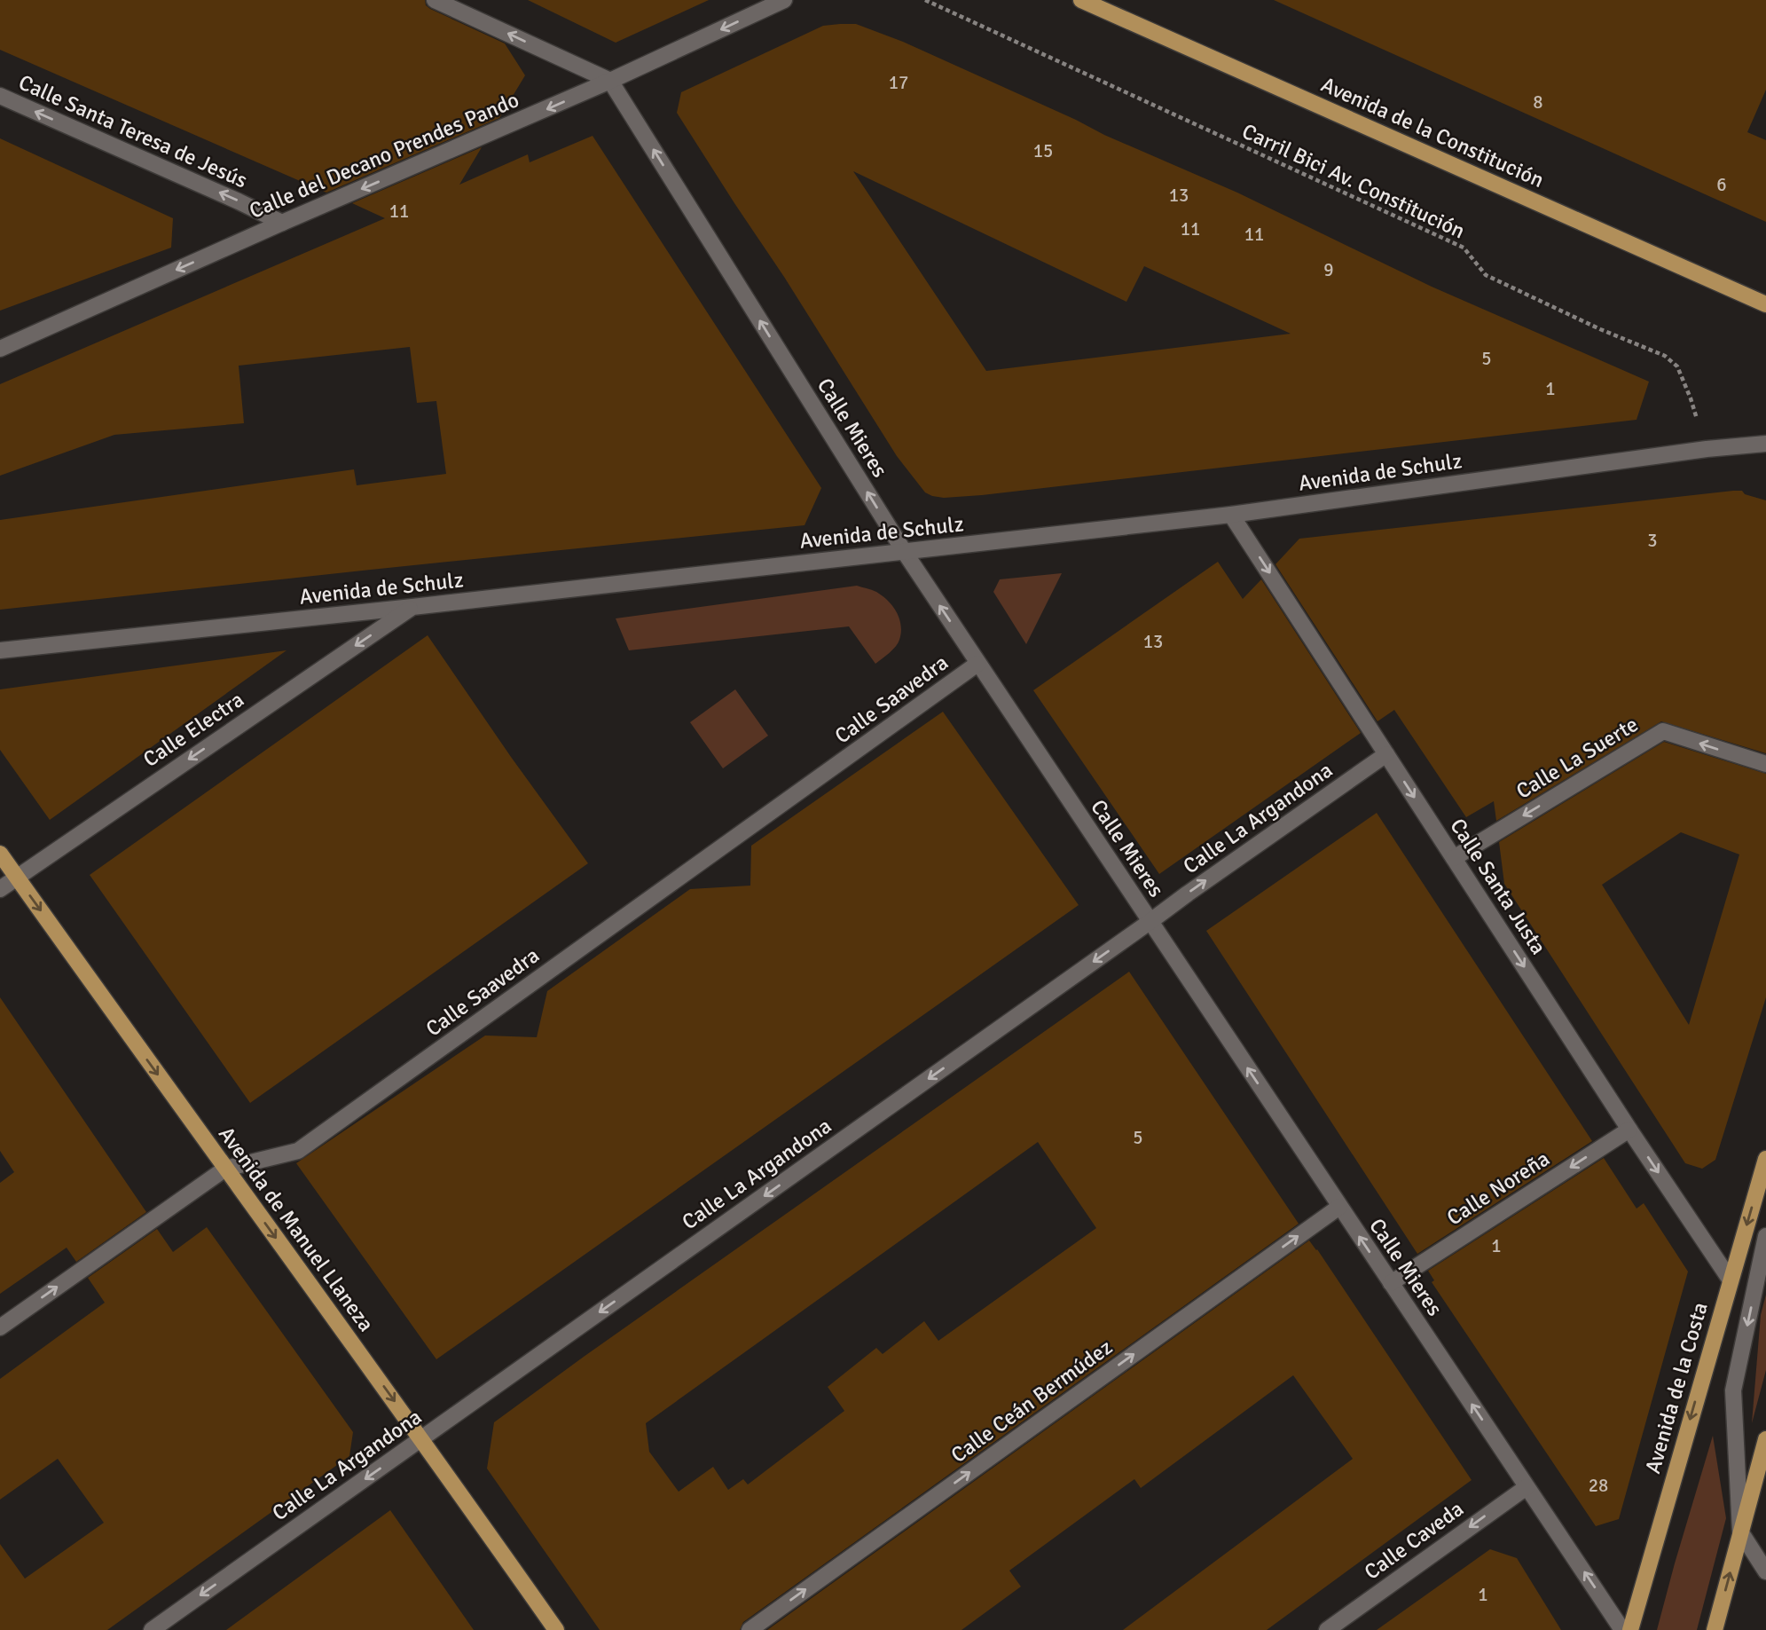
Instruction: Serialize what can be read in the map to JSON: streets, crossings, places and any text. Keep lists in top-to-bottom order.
{
  "streets": {
    "main road": ["Avenida de la Constitución", "Avenida de Manuel Llaneza", "Avenida de la Costa"],
    "street": [
      "Calle Santa Teresa de Jesús",
      "Calle del Decano Prendes Pando",
      "Calle Mieres",
      "Avenida de Schulz",
      "Calle Saavedra",
      "Calle Electra",
      "Calle La Suerte",
      "Calle La Argandona",
      "Calle Santa Justa",
      "Calle Noreña",
      "Calle Ceán Bermúdez",
      "Calle Caveda"
    ],
    "path": ["Carril Bici Av. Constitución"]
  },
  "crossings": [
    ["Calle Santa Teresa de Jesús", "Calle del Decano Prendes Pando"],
    ["Calle del Decano Prendes Pando", "Calle Mieres"],
    ["Carril Bici Av. Constitución", "Avenida de Schulz"],
    ["Calle Mieres", "Avenida de Schulz"],
    ["Calle Mieres", "Calle Saavedra"],
    ["Calle Mieres", "Calle La Argandona"],
    ["Calle Mieres", "Calle Noreña"],
    ["Calle Mieres", "Calle Ceán Bermúdez"],
    ["Calle Mieres", "Calle Caveda"],
    ["Avenida de Schulz", "Calle Electra"],
    ["Avenida de Schulz", "Calle Santa Justa"],
    ["Calle Saavedra", "Avenida de Manuel Llaneza"],
    ["Calle Electra", "Avenida de Manuel Llaneza"],
    ["Calle La Suerte", "Calle Santa Justa"],
    ["Calle La Argandona", "Calle Santa Justa"],
    ["Calle La Argandona", "Avenida de Manuel Llaneza"],
    ["Calle Santa Justa", "Calle Noreña"],
    ["Calle Santa Justa", "Avenida de la Costa"]
  ],
  "one_way": [
    "Calle Santa Teresa de Jesús",
    "Calle del Decano Prendes Pando",
    "Calle Mieres",
    "Calle Electra",
    "Calle La Suerte",
    "Calle Santa Justa",
    "Calle Noreña",
    "Avenida de Manuel Llaneza",
    "Calle Ceán Bermúdez",
    "Calle Caveda"
  ],
  "house_numbers": [
    "17",
    "8",
    "15",
    "6",
    "13",
    "11",
    "11",
    "11",
    "9",
    "5",
    "1",
    "3",
    "13",
    "5",
    "1",
    "28",
    "1"
  ]
}
